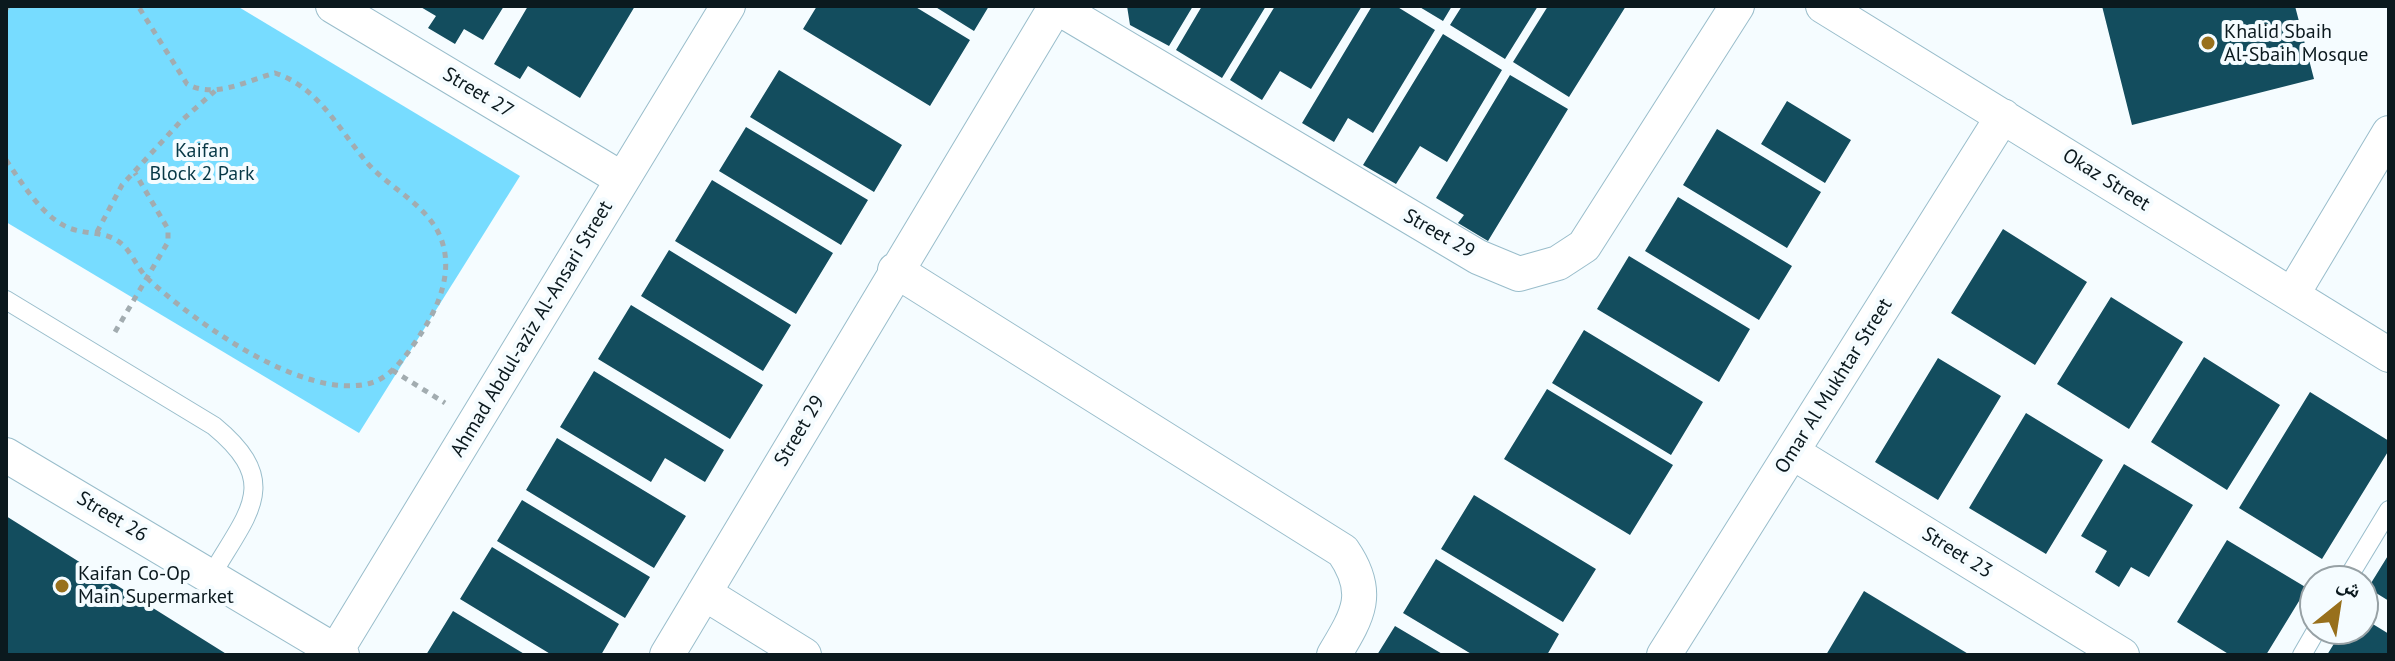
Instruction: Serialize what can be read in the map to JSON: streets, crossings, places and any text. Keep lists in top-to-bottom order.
{
  "streets": {
    "street": [
      "Street 27",
      "Okaz Street",
      "Street 29",
      "Ahmad Abdul-aziz Al-Ansari Street",
      "Omar Al Mukhtar Street",
      "Street 26",
      "Street 23"
    ]
  },
  "crossings": [
    ["Street 27", "Ahmad Abdul-aziz Al-Ansari Street"],
    ["Okaz Street", "Omar Al Mukhtar Street"],
    ["Ahmad Abdul-aziz Al-Ansari Street", "Street 26"],
    ["Omar Al Mukhtar Street", "Street 23"]
  ],
  "parks": ["Kaifan Block 2 Park"],
  "places": ["Khalid Sbaih Al-Sbaih Mosque", "Kaifan Co-Op Main Supermarket"],
  "north": "top right"
}
